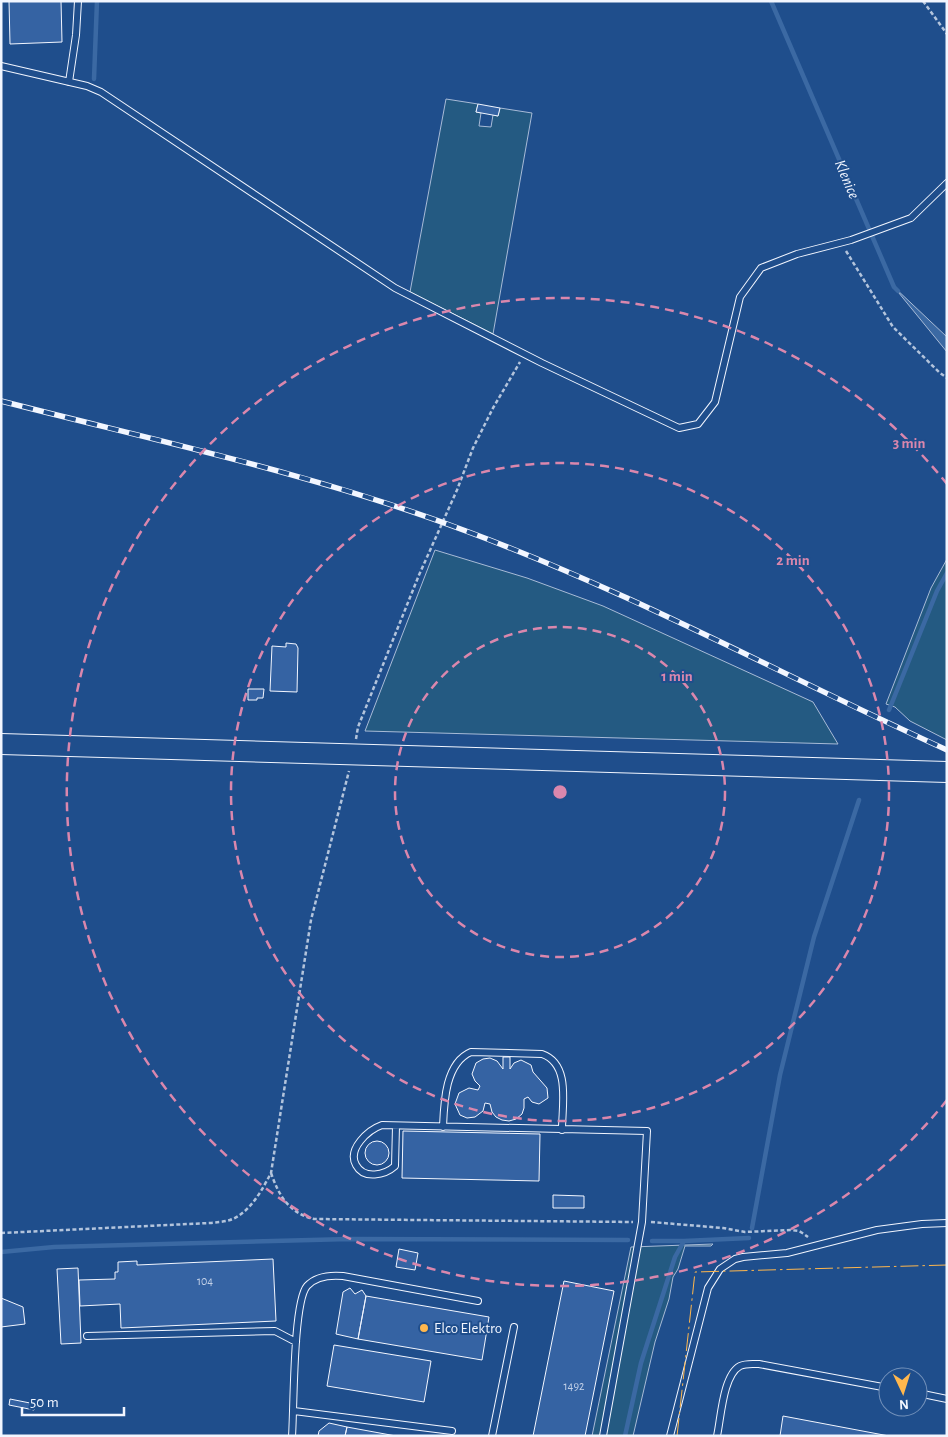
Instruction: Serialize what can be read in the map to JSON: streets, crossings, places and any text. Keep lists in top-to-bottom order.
{
  "water": ["Klenice"],
  "places": ["Elco Elektro"],
  "house_numbers": ["104", "1492"],
  "scale_bar": "50 m",
  "north": "bottom",
  "rings": ["3 min", "2 min", "1 min"]
}
